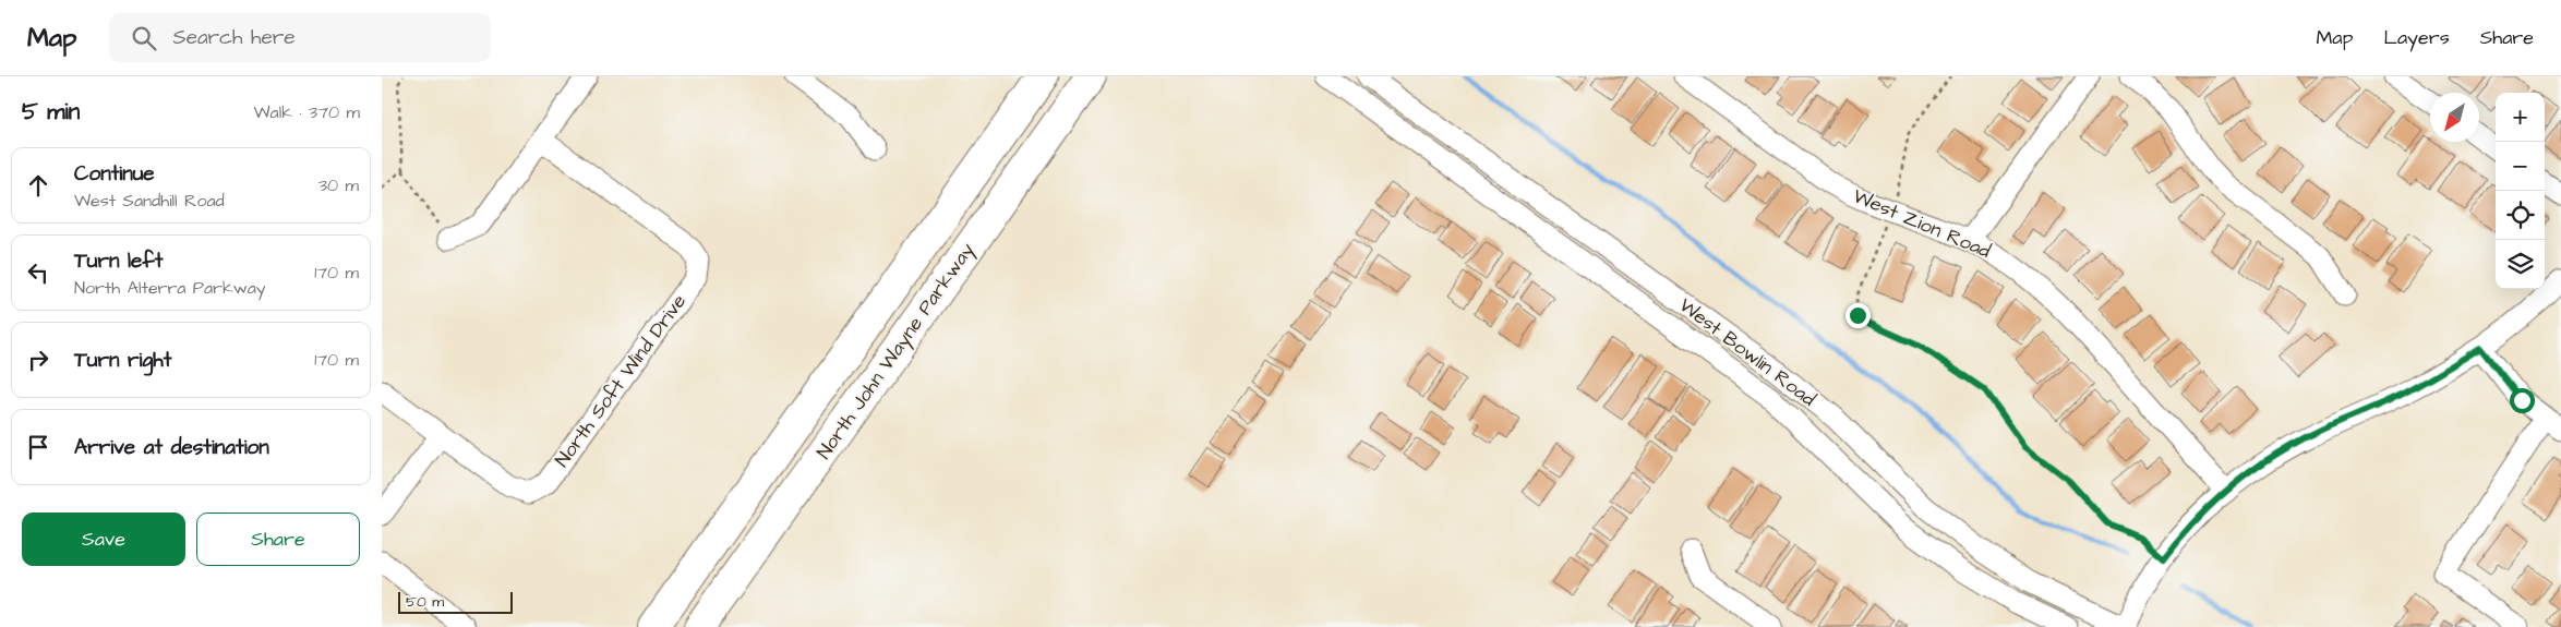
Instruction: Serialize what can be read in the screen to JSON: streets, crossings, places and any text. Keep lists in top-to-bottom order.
{
  "streets": {
    "highway": ["North John Wayne Parkway"],
    "street": ["West Zion Road", "West Bowlin Road", "North Soft Wind Drive"]
  },
  "scale_bar": "50 m",
  "north": "bottom left",
  "page": {
    "header": "Map",
    "search": "Search here",
    "nav": ["Map", "Layers", "Share"],
    "heading": ["5 min", "Walk · 370 m"],
    "map_buttons": ["+", "−"],
    "list": [
      ["Continue", "West Sandhill Road", "30 m"],
      ["Turn left", "North Alterra Parkway", "170 m"],
      ["Turn right", "170 m"],
      "Arrive at destination"
    ],
    "buttons": ["Save", "Share"],
    "scale": "50 m"
  }
}
